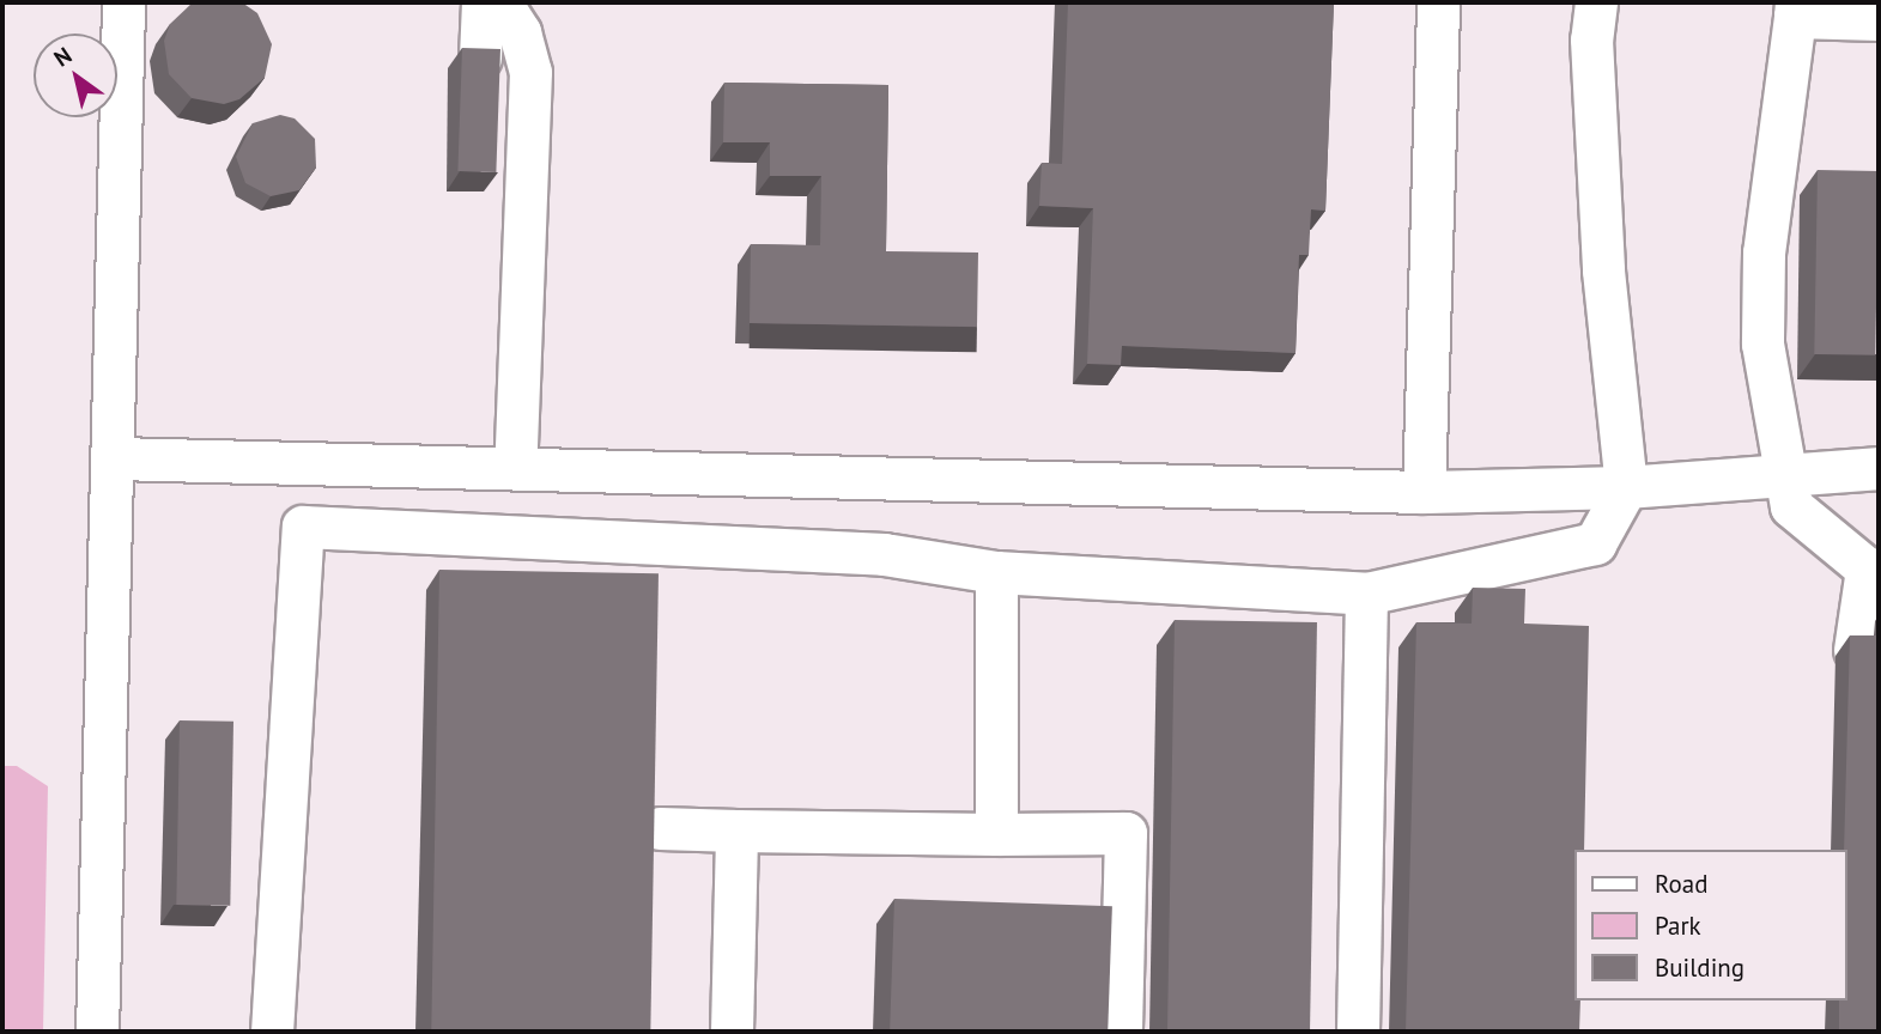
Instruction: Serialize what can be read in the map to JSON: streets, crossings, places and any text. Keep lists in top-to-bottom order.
{
  "legend": ["Road", "Park", "Building"],
  "north": "top left"
}
